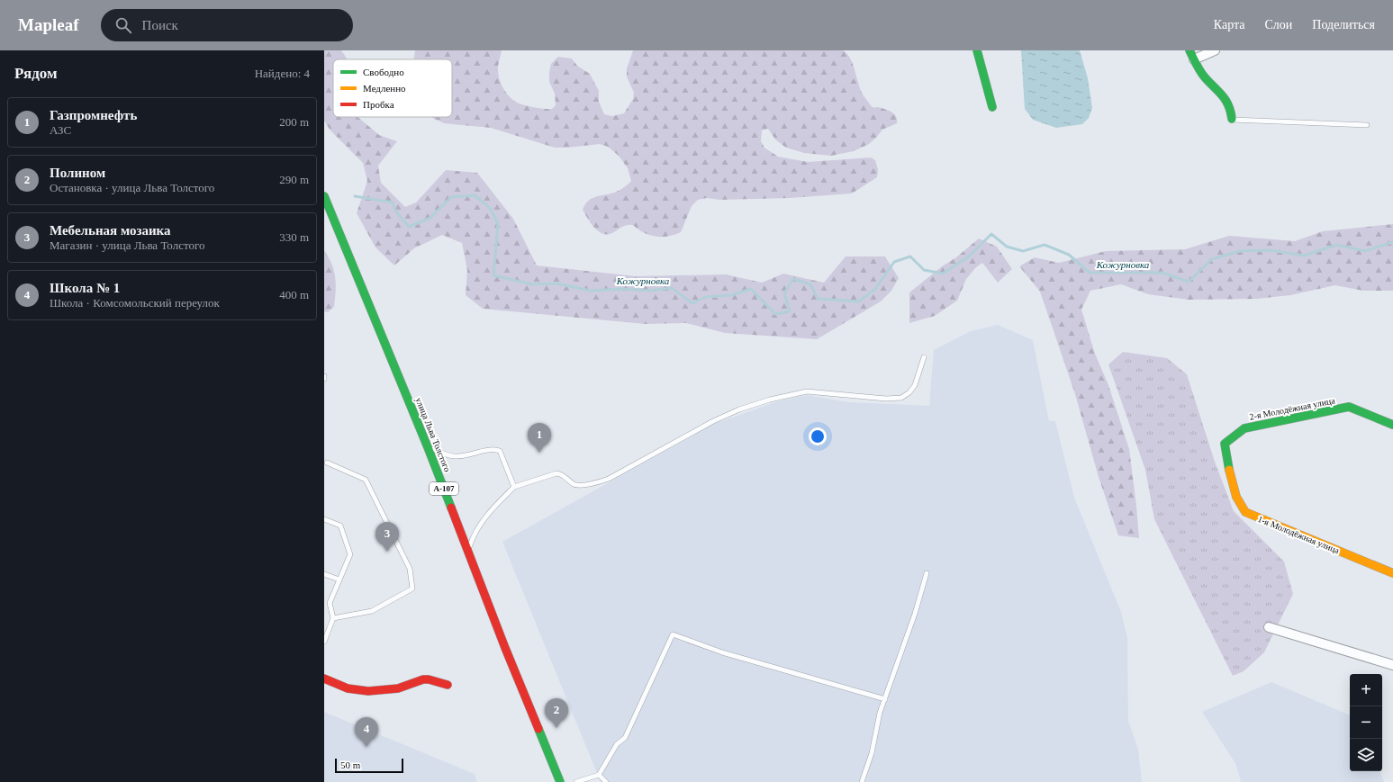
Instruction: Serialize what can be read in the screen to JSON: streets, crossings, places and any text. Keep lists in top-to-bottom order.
{
  "streets": {
    "main road": [
      "2-я Молодёжная улица",
      "улица Льва Толстого",
      "А-107",
      "1-я Молодёжная улица"
    ]
  },
  "crossings": [
    ["2-я Молодёжная улица", "1-я Молодёжная улица"]
  ],
  "water": ["Кожурновка"],
  "legend": ["Свободно", "Медленно", "Пробка"],
  "scale_bar": "50 m",
  "page": {
    "header": "Mapleaf",
    "search": "Поиск",
    "nav": ["Карта", "Слои", "Поделиться"],
    "heading": ["Рядом", "Найдено: 4"],
    "list": [
      {
        "mark": "1",
        "name": "Газпромнефть",
        "note": "АЗС",
        "value": "200 m"
      },
      {
        "mark": "2",
        "name": "Полином",
        "note": "Остановка · улица Льва Толстого",
        "value": "290 m"
      },
      {
        "mark": "3",
        "name": "Мебельная мозаика",
        "note": "Магазин · улица Льва Толстого",
        "value": "330 m"
      },
      {
        "mark": "4",
        "name": "Школа № 1",
        "note": "Школа · Комсомольский переулок",
        "value": "400 m"
      }
    ],
    "pins": [
      "1",
      "3",
      "2",
      "4"
    ],
    "map_buttons": ["+", "−"],
    "scale": "50 m"
  }
}
